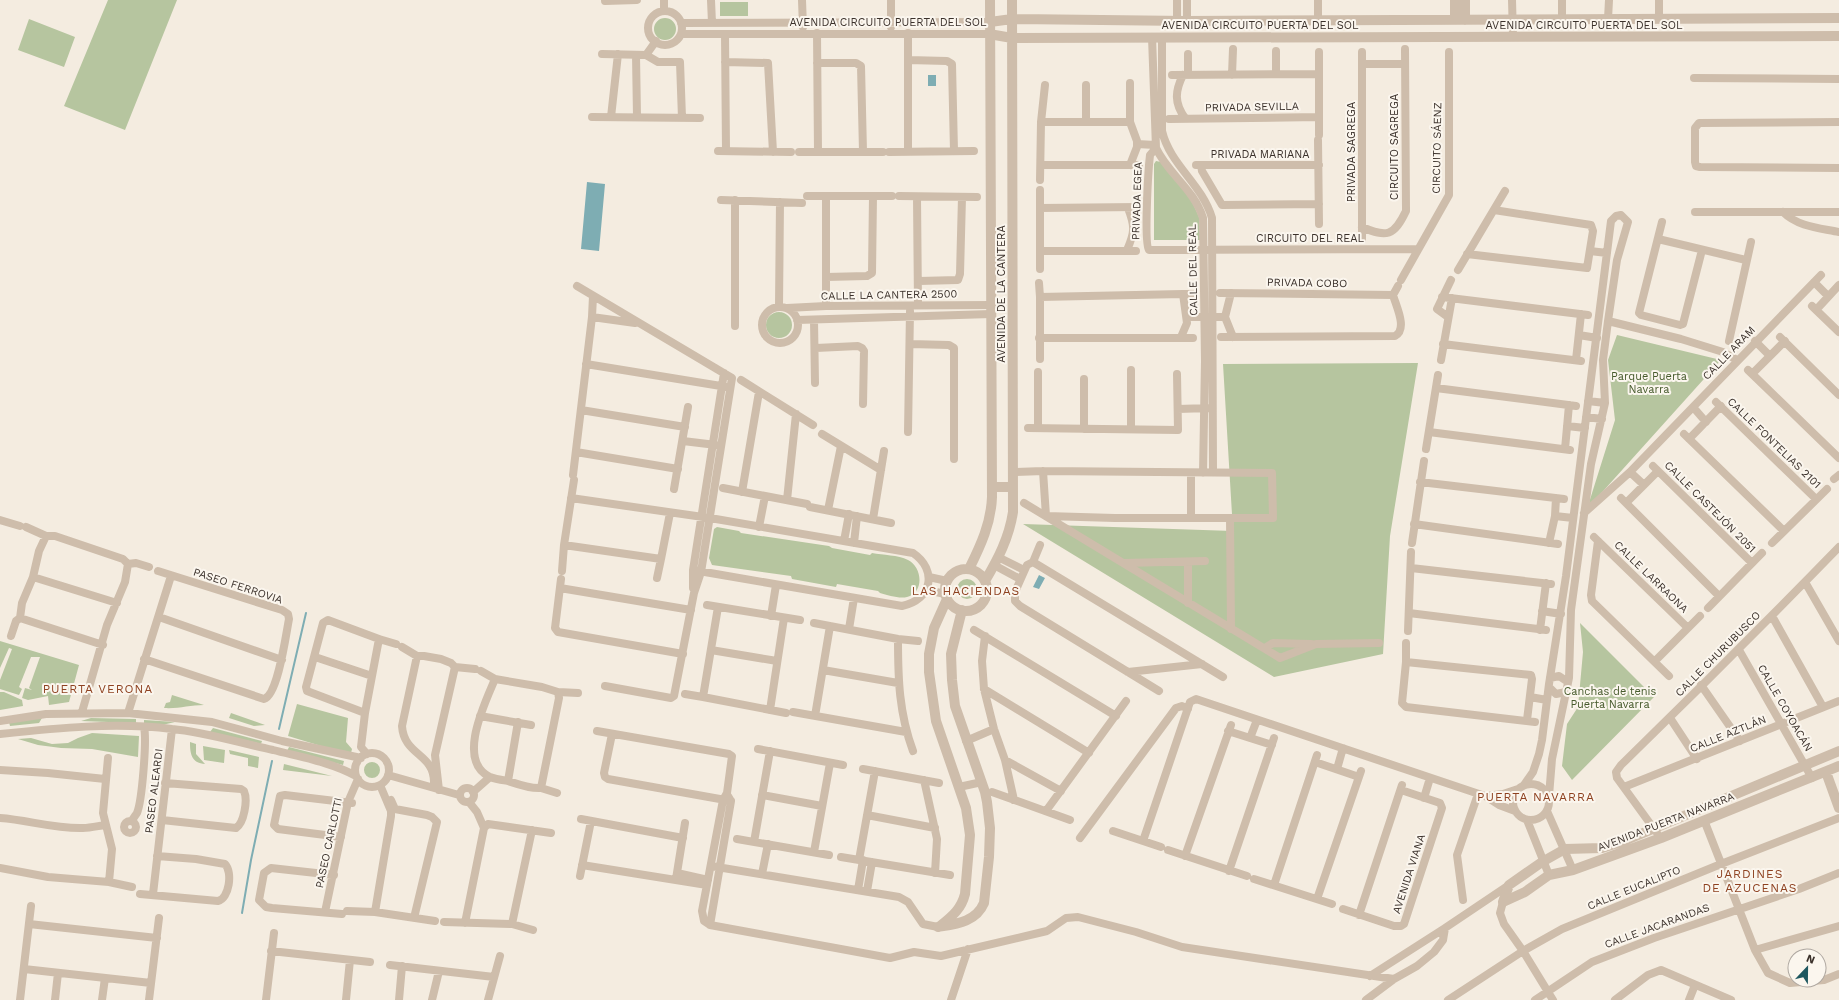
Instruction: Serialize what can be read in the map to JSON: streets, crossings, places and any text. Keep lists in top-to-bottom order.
{
  "streets": {
    "street": [
      "AVENIDA CIRCUITO PUERTA DEL SOL",
      "PRIVADA SEVILLA",
      "CIRCUITO SAGREGA",
      "CIRCUITO SÁENZ",
      "PRIVADA SAGREGA",
      "PRIVADA MARIANA",
      "PRIVADA EGEA",
      "CIRCUITO DEL REAL",
      "CALLE DEL REAL",
      "PRIVADA COBO",
      "AVENIDA DE LA CANTERA",
      "CALLE LA CANTERA 2500",
      "CALLE ARAM",
      "CALLE FONTELIAS 2101",
      "CALLE CASTEJÓN 2051",
      "CALLE LARRAONA",
      "PASEO FERROVIA",
      "CALLE CHURUBUSCO",
      "CALLE COYOACÁN",
      "CALLE AZTLÁN",
      "PASEO ALEARDI",
      "AVENIDA PUERTA NAVARRA",
      "PASEO CARLOTTI",
      "AVENIDA VIANA",
      "CALLE EUCALIPTO",
      "CALLE JACARANDAS"
    ]
  },
  "crossings": [
    ["AVENIDA CIRCUITO PUERTA DEL SOL", "CALLE DEL REAL"],
    ["AVENIDA CIRCUITO PUERTA DEL SOL", "AVENIDA DE LA CANTERA"],
    ["PRIVADA SEVILLA", "PRIVADA MARIANA"],
    ["CIRCUITO SÁENZ", "CIRCUITO DEL REAL"],
    ["CIRCUITO SÁENZ", "PRIVADA COBO"],
    ["PRIVADA EGEA", "CIRCUITO DEL REAL"],
    ["PRIVADA EGEA", "CALLE DEL REAL"],
    ["CIRCUITO DEL REAL", "CALLE DEL REAL"],
    ["AVENIDA DE LA CANTERA", "CALLE LA CANTERA 2500"],
    ["CALLE CHURUBUSCO", "CALLE COYOACÁN"],
    ["CALLE CHURUBUSCO", "CALLE AZTLÁN"],
    ["CALLE COYOACÁN", "CALLE AZTLÁN"],
    ["CALLE COYOACÁN", "AVENIDA PUERTA NAVARRA"]
  ],
  "districts": [
    "LAS HACIENDAS",
    "PUERTA VERONA",
    "PUERTA NAVARRA",
    "JARDINES DE AZUCENAS"
  ],
  "parks": ["Parque Puerta Navarra", "Canchas de tenis Puerta Navarra"],
  "north": "top"
}
